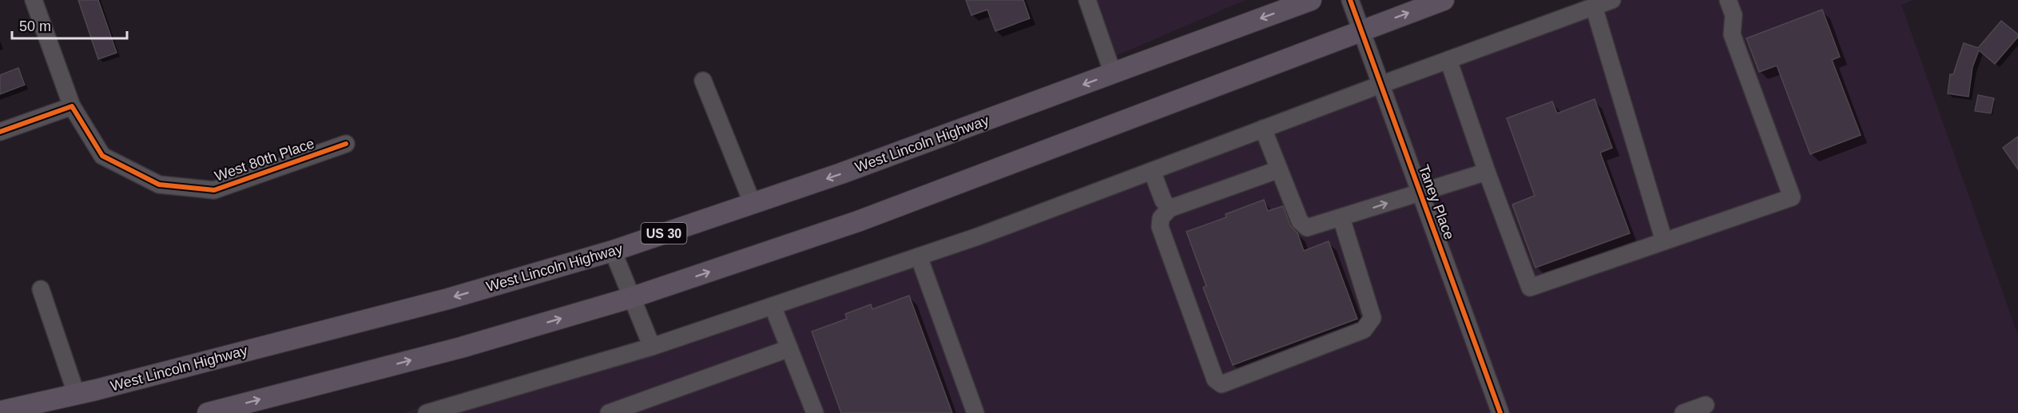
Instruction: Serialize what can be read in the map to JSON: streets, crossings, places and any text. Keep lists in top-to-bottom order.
{
  "streets": {
    "main road": ["West Lincoln Highway", "US 30"],
    "street": ["West 80th Place", "Taney Place"]
  },
  "scale_bar": "50 m"
}
